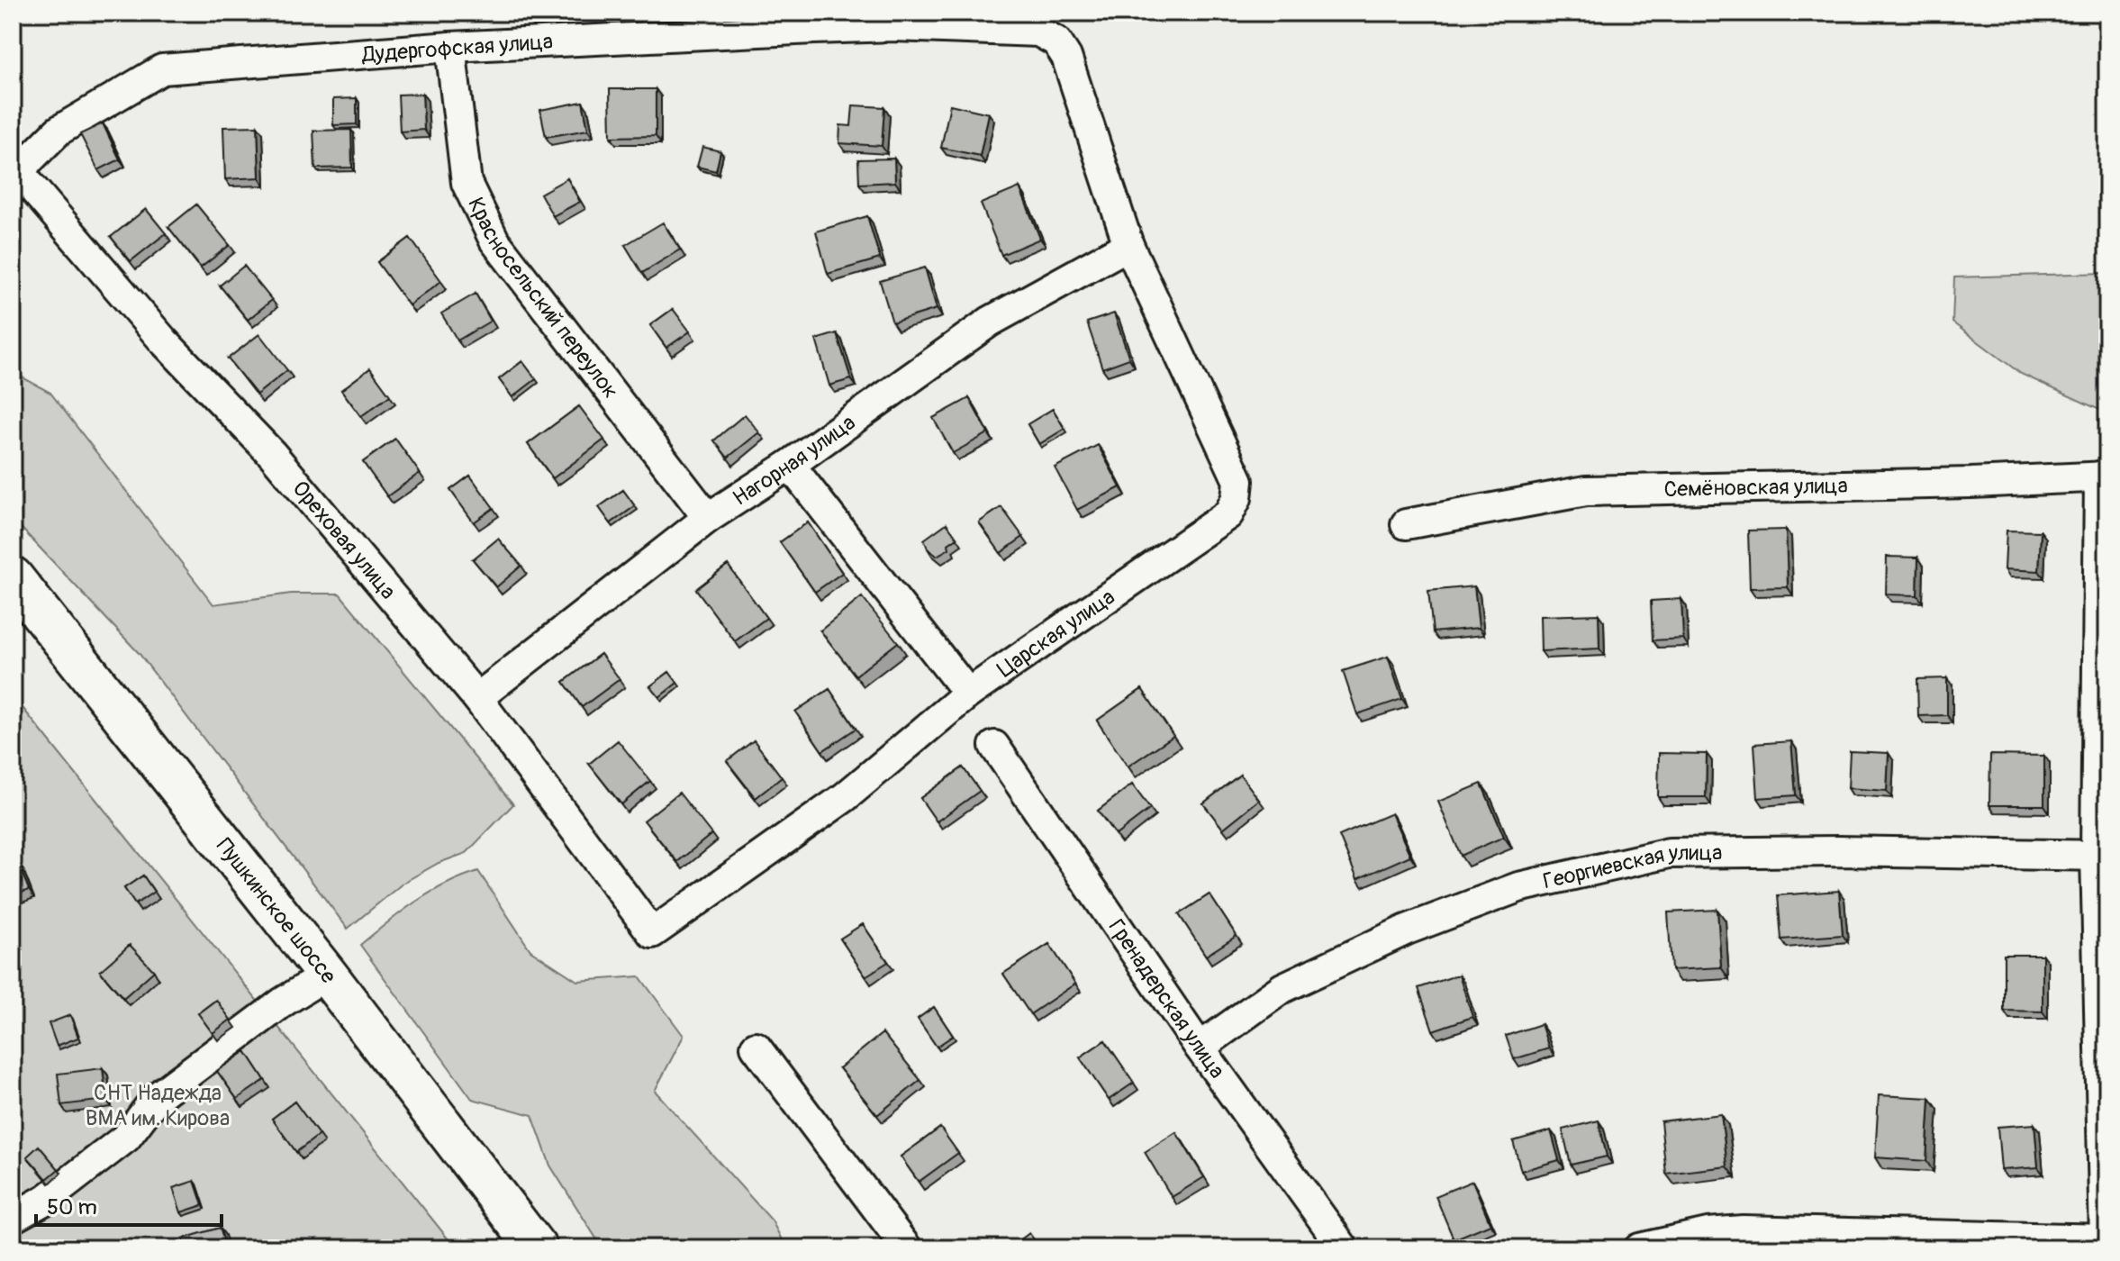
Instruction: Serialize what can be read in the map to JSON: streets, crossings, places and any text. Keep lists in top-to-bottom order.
{
  "streets": {
    "main road": ["Пушкинское шоссе"],
    "street": [
      "Дудергофская улица",
      "Красносельский переулок",
      "Нагорная улица",
      "Семёновская улица",
      "Ореховая улица",
      "Царская улица",
      "Георгиевская улица",
      "Гренадерская улица"
    ]
  },
  "crossings": [
    ["Дудергофская улица", "Красносельский переулок"],
    ["Дудергофская улица", "Нагорная улица"],
    ["Дудергофская улица", "Ореховая улица"],
    ["Дудергофская улица", "Царская улица"],
    ["Красносельский переулок", "Нагорная улица"],
    ["Нагорная улица", "Ореховая улица"],
    ["Нагорная улица", "Царская улица"],
    ["Ореховая улица", "Царская улица"],
    ["Георгиевская улица", "Гренадерская улица"]
  ],
  "parks": ["СНТ Надежда ВМА им. Кирова"],
  "scale_bar": "50 m"
}
